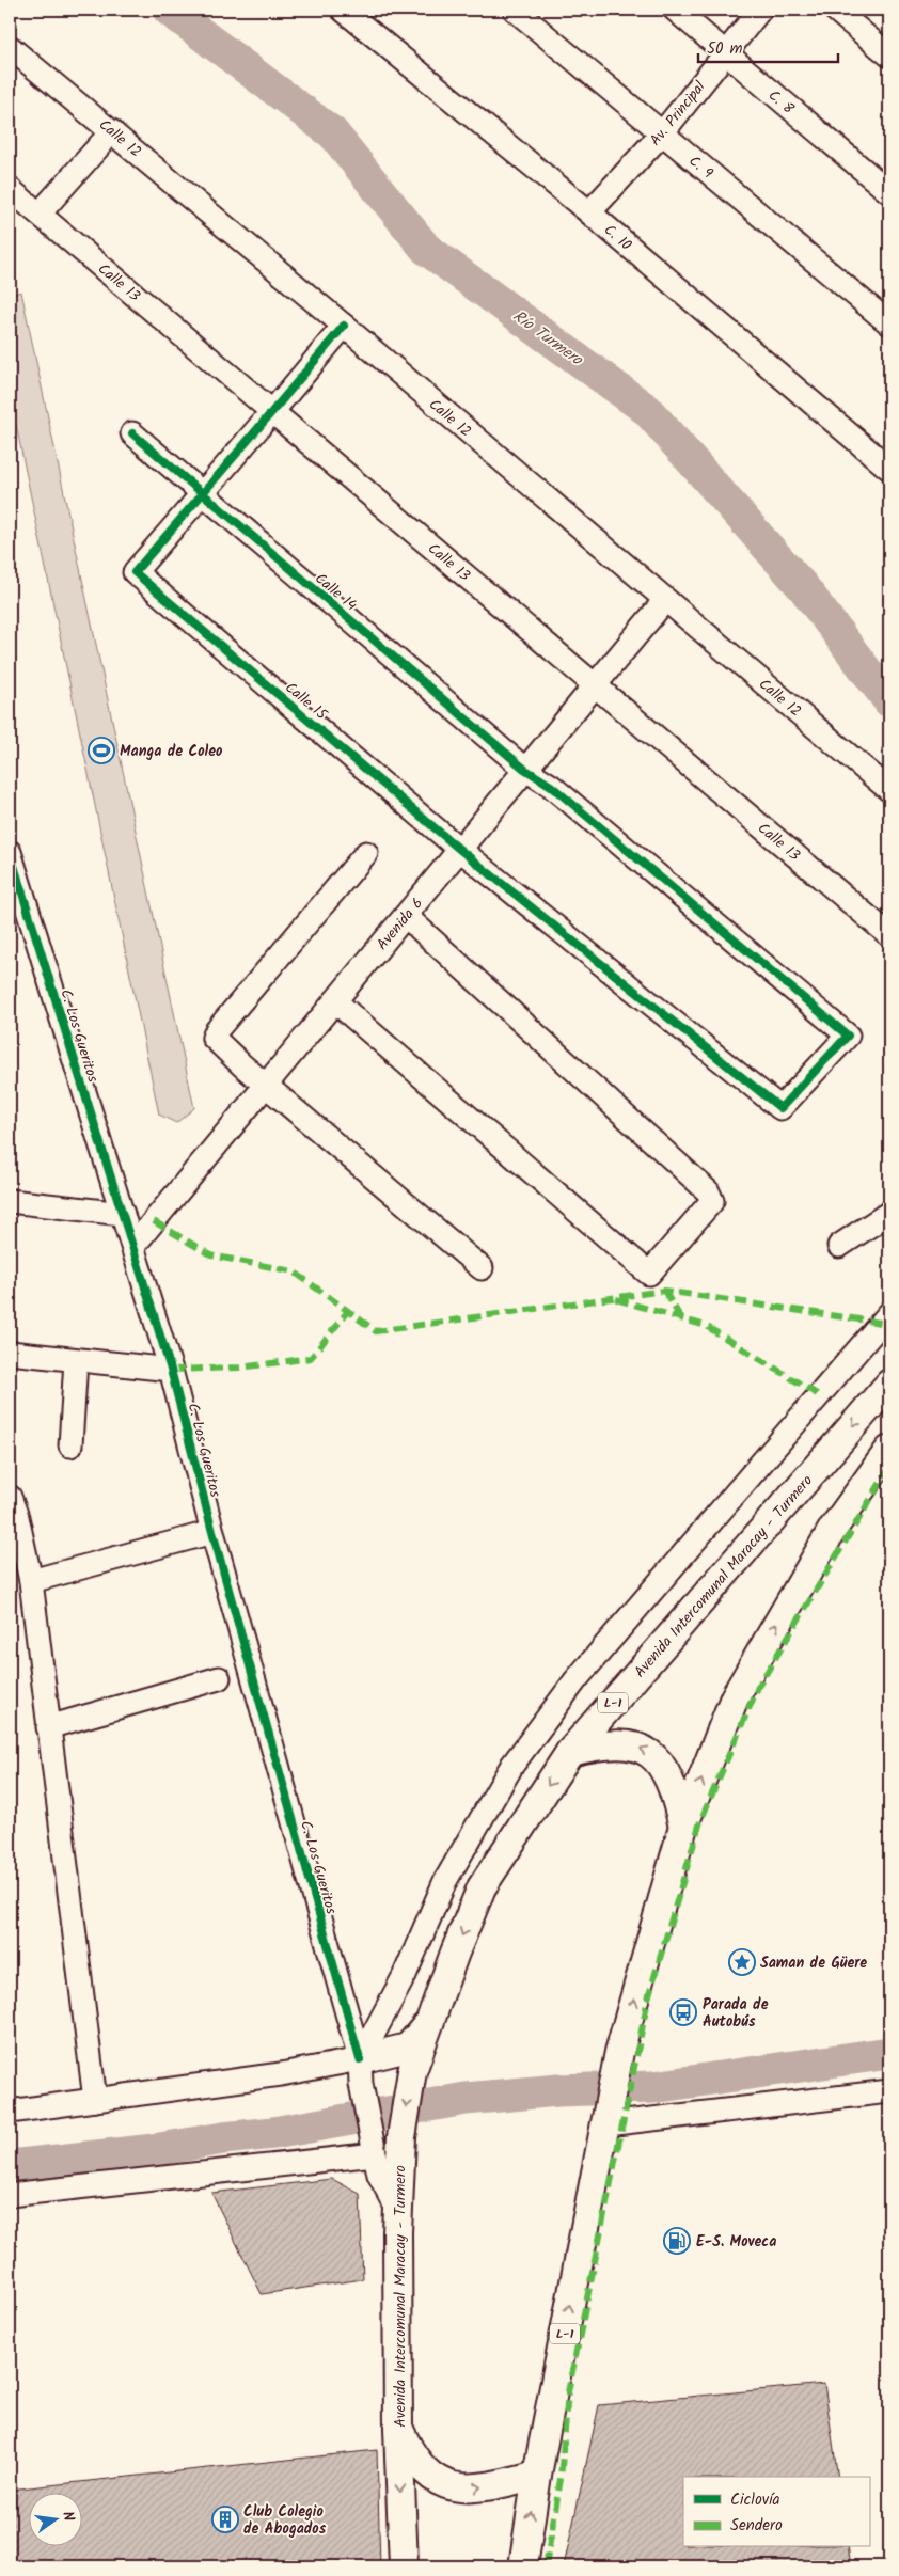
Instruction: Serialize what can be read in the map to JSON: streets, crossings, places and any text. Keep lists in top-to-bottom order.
{
  "streets": {
    "main road": ["Avenida Intercomunal Maracay - Turmero", "L-1"],
    "street": [
      "C. 8",
      "Av. Principal",
      "Calle 12",
      "C. 9",
      "C. 10",
      "Calle 13",
      "Calle 14",
      "Calle 15",
      "Avenida 6",
      "C. Los Gueritos"
    ]
  },
  "crossings": [
    ["C. 8", "Av. Principal"],
    ["Av. Principal", "C. 9"],
    ["Av. Principal", "C. 10"],
    ["Calle 12", "Avenida 6"],
    ["Calle 13", "Avenida 6"],
    ["Calle 14", "Calle 15"],
    ["Calle 14", "Avenida 6"],
    ["Calle 15", "Avenida 6"],
    ["Avenida 6", "C. Los Gueritos"],
    ["C. Los Gueritos", "Avenida Intercomunal Maracay - Turmero"]
  ],
  "water": ["Río Turmero"],
  "places": {
    "sports": ["Manga de Coleo"],
    "place": ["Saman de Güere"],
    "bus stop": ["Parada de Autobús"],
    "fuel station": ["E-S. Moveca"],
    "building": ["Club Colegio de Abogados"]
  },
  "legend": ["Ciclovía", "Sendero"],
  "scale_bar": "50 m",
  "north": "right"
}
